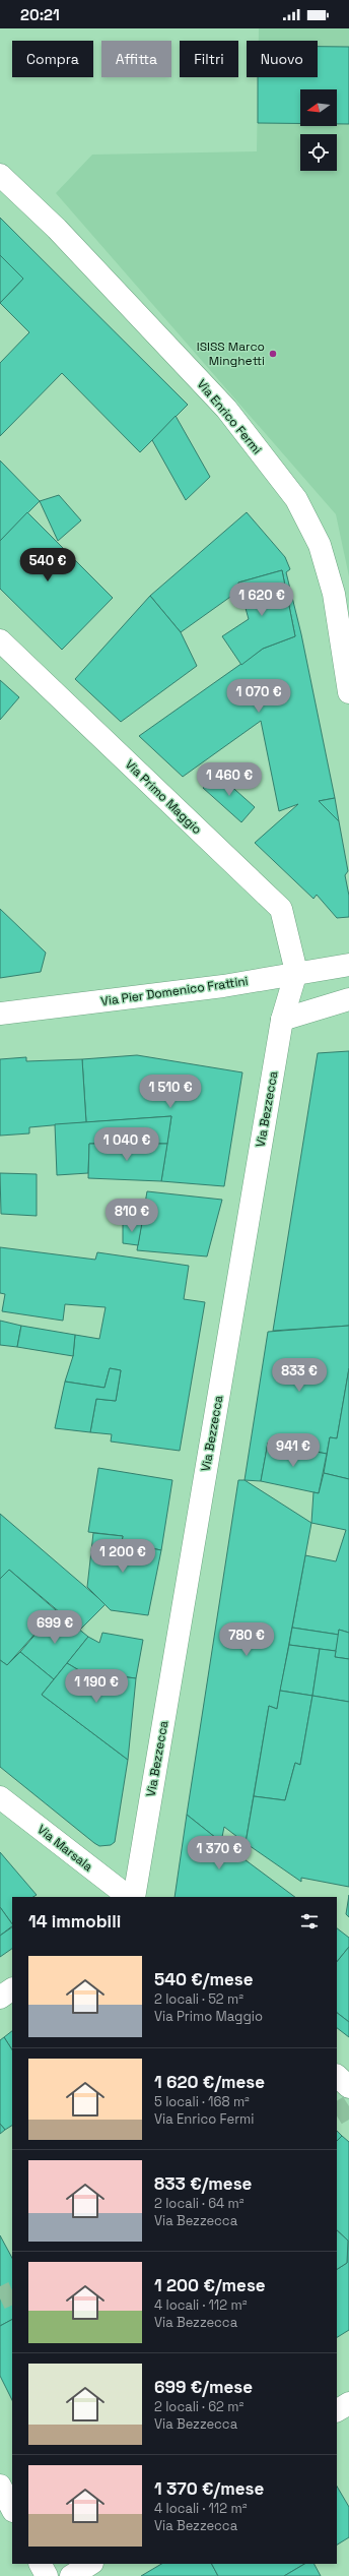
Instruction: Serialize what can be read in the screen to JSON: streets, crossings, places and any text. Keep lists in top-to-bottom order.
{
  "streets": {
    "street": [
      "Via Enrico Fermi",
      "Via Primo Maggio",
      "Via Pier Domenico Frattini",
      "Via Bezzecca",
      "Via Marsala"
    ]
  },
  "crossings": [
    ["Via Primo Maggio", "Via Pier Domenico Frattini"],
    ["Via Primo Maggio", "Via Bezzecca"],
    ["Via Pier Domenico Frattini", "Via Bezzecca"]
  ],
  "places": ["ISISS Marco Minghetti"],
  "north": "left",
  "page": {
    "status": "20:21",
    "chip": [
      "Compra",
      "Affitta",
      "Filtri",
      "Nuovo"
    ],
    "price": [
      "540 €",
      "1 620 €",
      "1 070 €",
      "1 460 €",
      "1 510 €",
      "1 040 €",
      "810 €",
      "833 €",
      "941 €",
      "1 200 €",
      "699 €",
      "780 €",
      "1 190 €",
      "1 370 €"
    ],
    "heading": "14 immobili",
    "list": [
      {
        "name": "540 €/mese",
        "note": "2 locali · 52 m² · Via Primo Maggio"
      },
      {
        "name": "1 620 €/mese",
        "note": "5 locali · 168 m² · Via Enrico Fermi"
      },
      {
        "name": "833 €/mese",
        "note": "2 locali · 64 m² · Via Bezzecca"
      },
      {
        "name": "1 200 €/mese",
        "note": "4 locali · 112 m² · Via Bezzecca"
      },
      {
        "name": "699 €/mese",
        "note": "2 locali · 62 m² · Via Bezzecca"
      },
      {
        "name": "1 370 €/mese",
        "note": "4 locali · 112 m² · Via Bezzecca"
      }
    ]
  }
}
